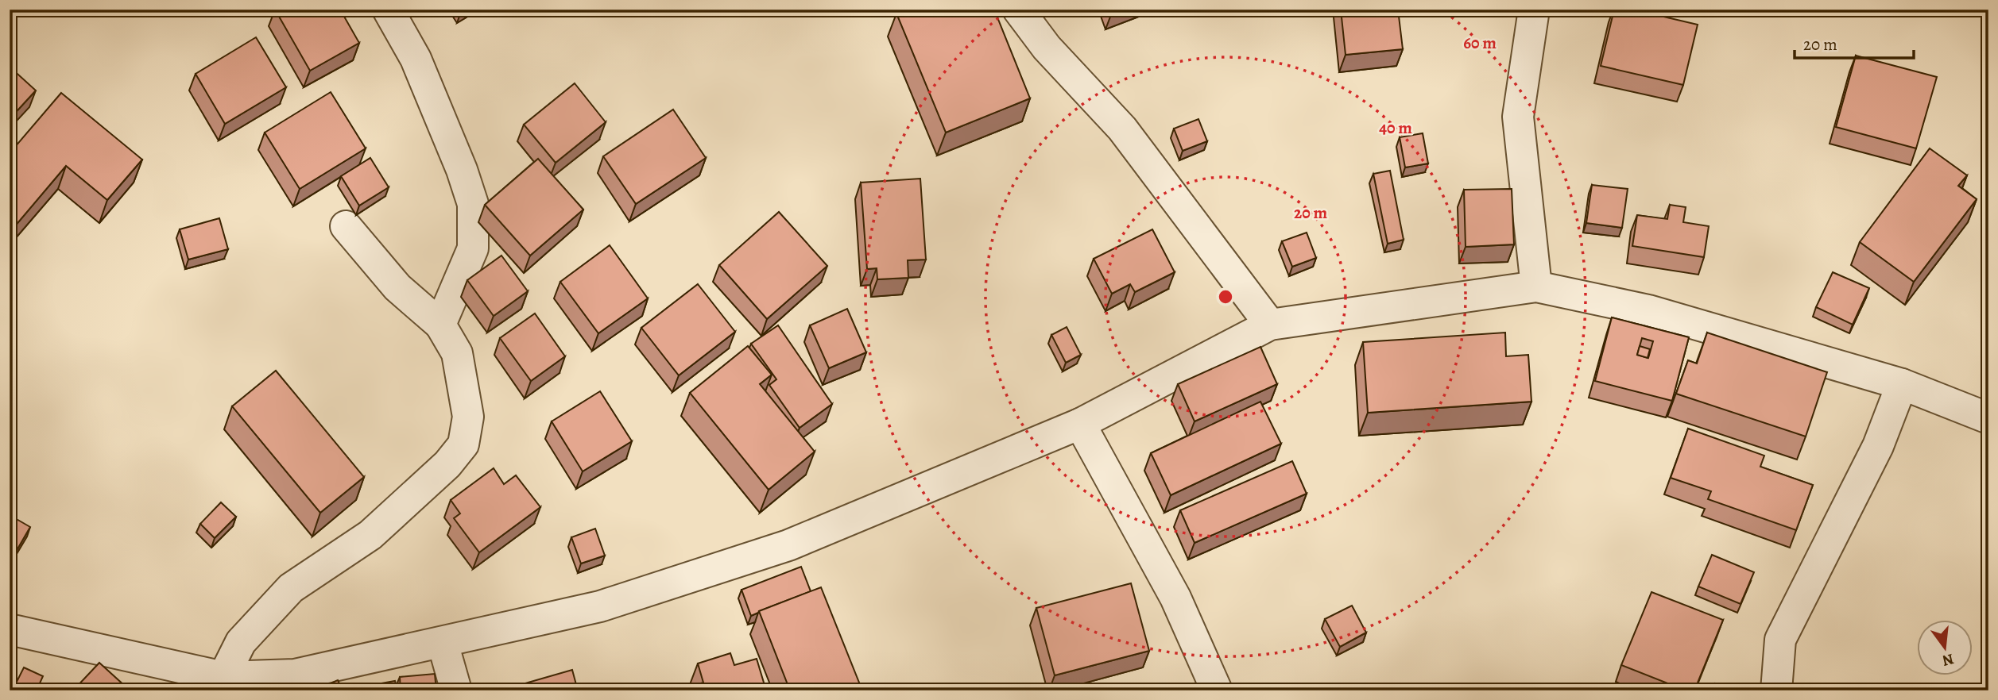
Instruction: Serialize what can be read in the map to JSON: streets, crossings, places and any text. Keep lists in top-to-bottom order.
{
  "scale_bar": "20 m",
  "north": "bottom",
  "rings": ["60 m", "40 m", "20 m"]
}
